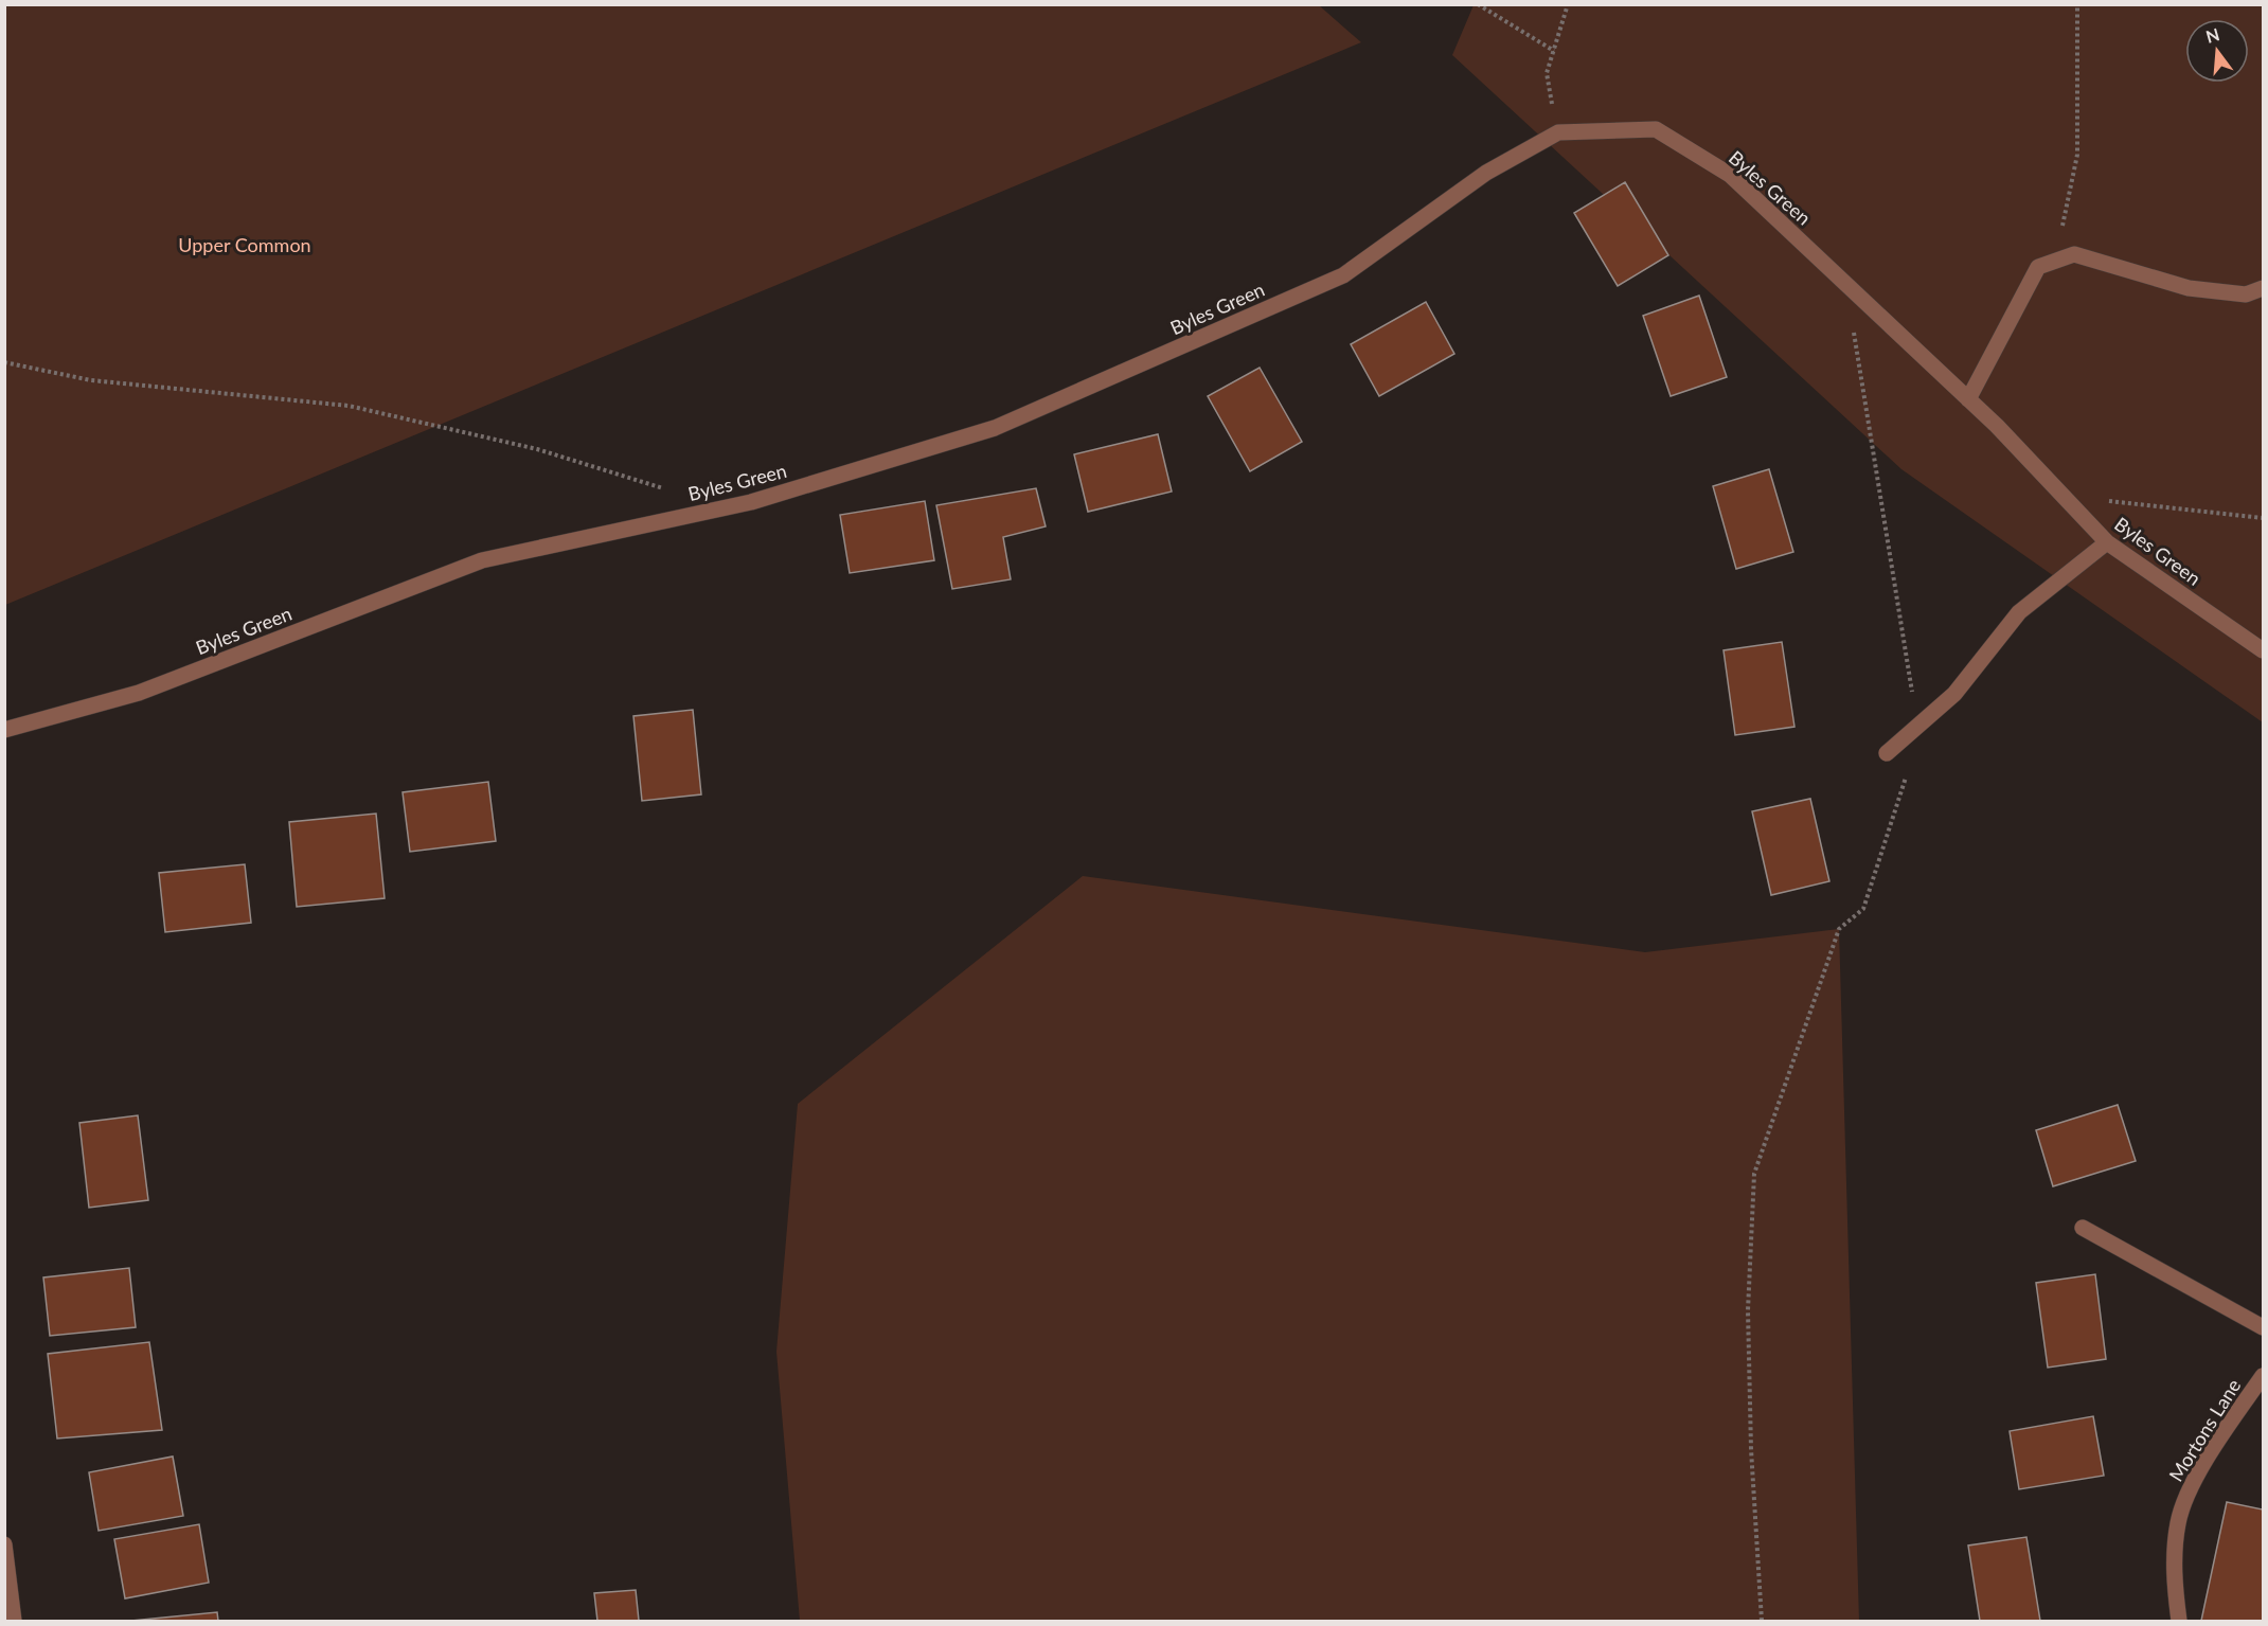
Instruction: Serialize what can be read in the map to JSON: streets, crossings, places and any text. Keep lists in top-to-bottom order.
{
  "streets": {
    "street": ["Byles Green", "Mortons Lane"]
  },
  "parks": ["Upper Common"],
  "north": "top"
}
